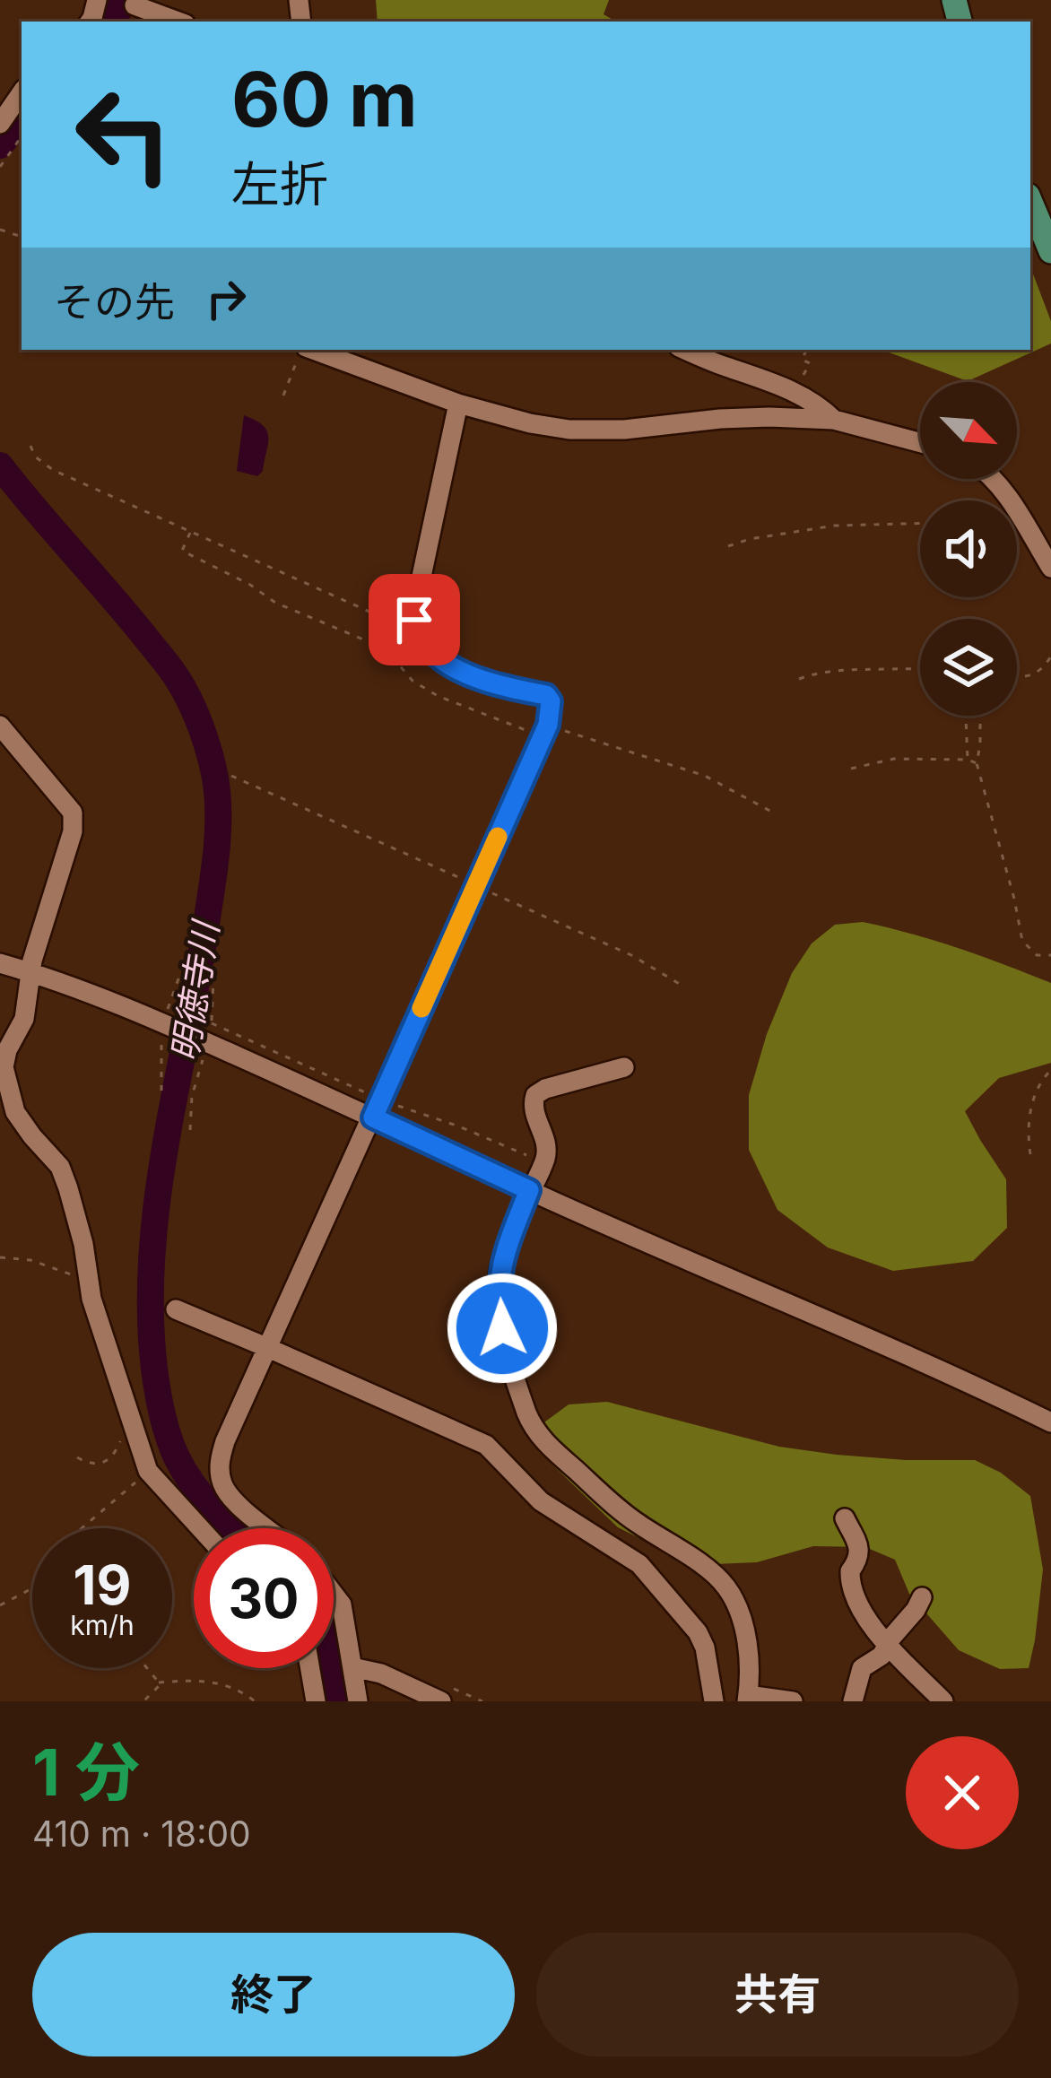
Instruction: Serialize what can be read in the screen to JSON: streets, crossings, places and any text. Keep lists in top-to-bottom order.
{
  "water": ["明徳寺川"],
  "north": "bottom right",
  "page": {
    "turn": ["60 m", "左折"],
    "then": "その先",
    "speed": "19 km/h",
    "limit": "30",
    "heading": ["1 分", "410 m · 18:00"],
    "buttons": ["終了", "共有"]
  }
}
